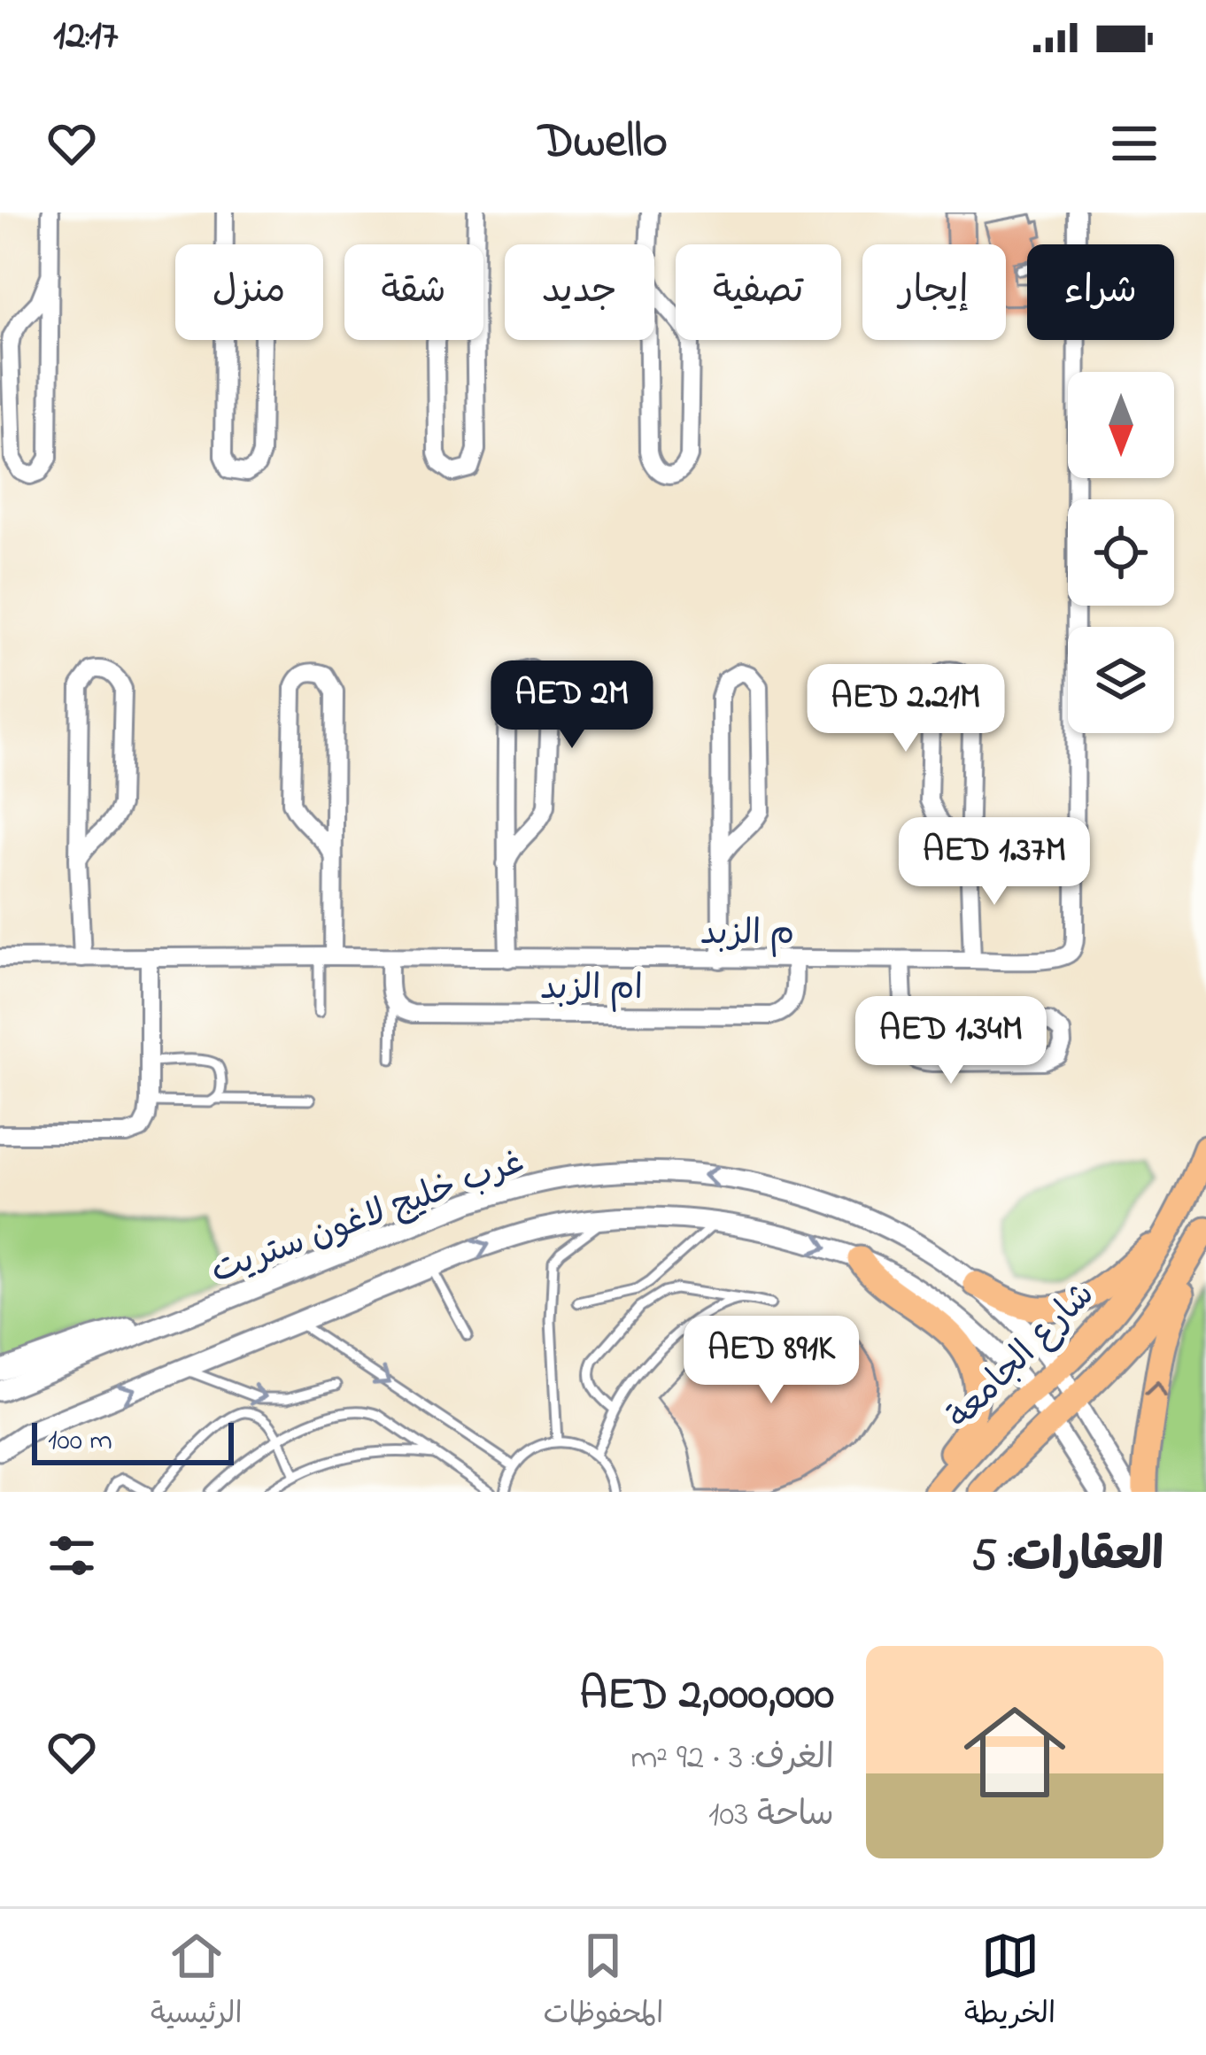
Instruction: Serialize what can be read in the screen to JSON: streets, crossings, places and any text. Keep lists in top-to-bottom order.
{
  "streets": {
    "main road": ["شارع الجامعة"],
    "street": ["م الزبد", "ام الزبد", "غرب خليج لاغون ستريت"]
  },
  "crossings": [
    ["م الزبد", "ام الزبد"],
    ["غرب خليج لاغون ستريت", "شارع الجامعة"]
  ],
  "scale_bar": "100 m",
  "north": "bottom",
  "page": {
    "status": "12:17",
    "header": "Dwello",
    "chip": [
      "شراء",
      "إيجار",
      "تصفية",
      "جديد",
      "شقة",
      "منزل"
    ],
    "price": [
      "AED 2M",
      "AED 2.21M",
      "AED 1.37M",
      "AED 1.34M",
      "AED 891K"
    ],
    "scale": "100 m",
    "heading": "العقارات: 5",
    "list": [
      {
        "name": "AED 2,000,000",
        "note": "الغرف: 3 · 92 m² · ساحة 103"
      }
    ],
    "tabs": ["الخريطة", "المحفوظات", "الرئيسية"]
  }
}
